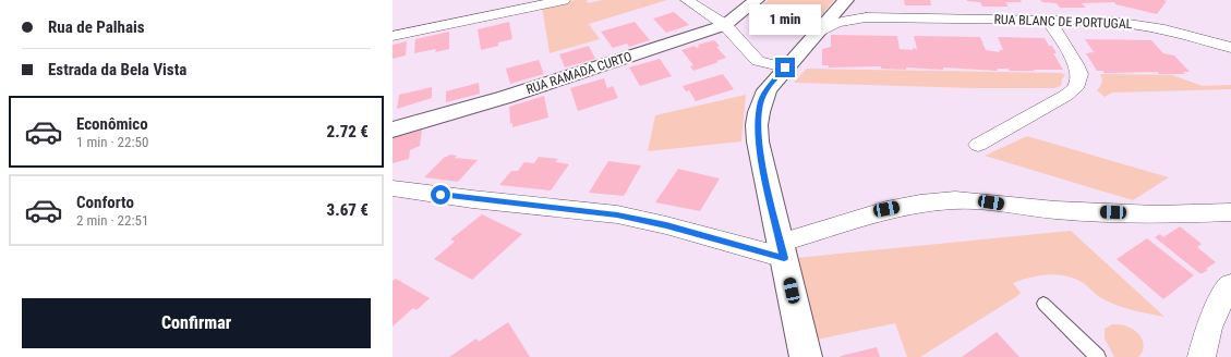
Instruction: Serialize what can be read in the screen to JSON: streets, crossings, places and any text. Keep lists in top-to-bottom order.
{
  "streets": {
    "street": ["RUA BLANC DE PORTUGAL", "RUA RAMADA CURTO"]
  },
  "page": {
    "banner": ["Rua de Palhais", "Estrada da Bela Vista"],
    "bubble": "1 min",
    "list": [
      {
        "name": "Econômico",
        "note": "1 min · 22:50",
        "value": "2.72 €"
      },
      {
        "name": "Conforto",
        "note": "2 min · 22:51",
        "value": "3.67 €"
      }
    ],
    "buttons": "Confirmar"
  }
}
